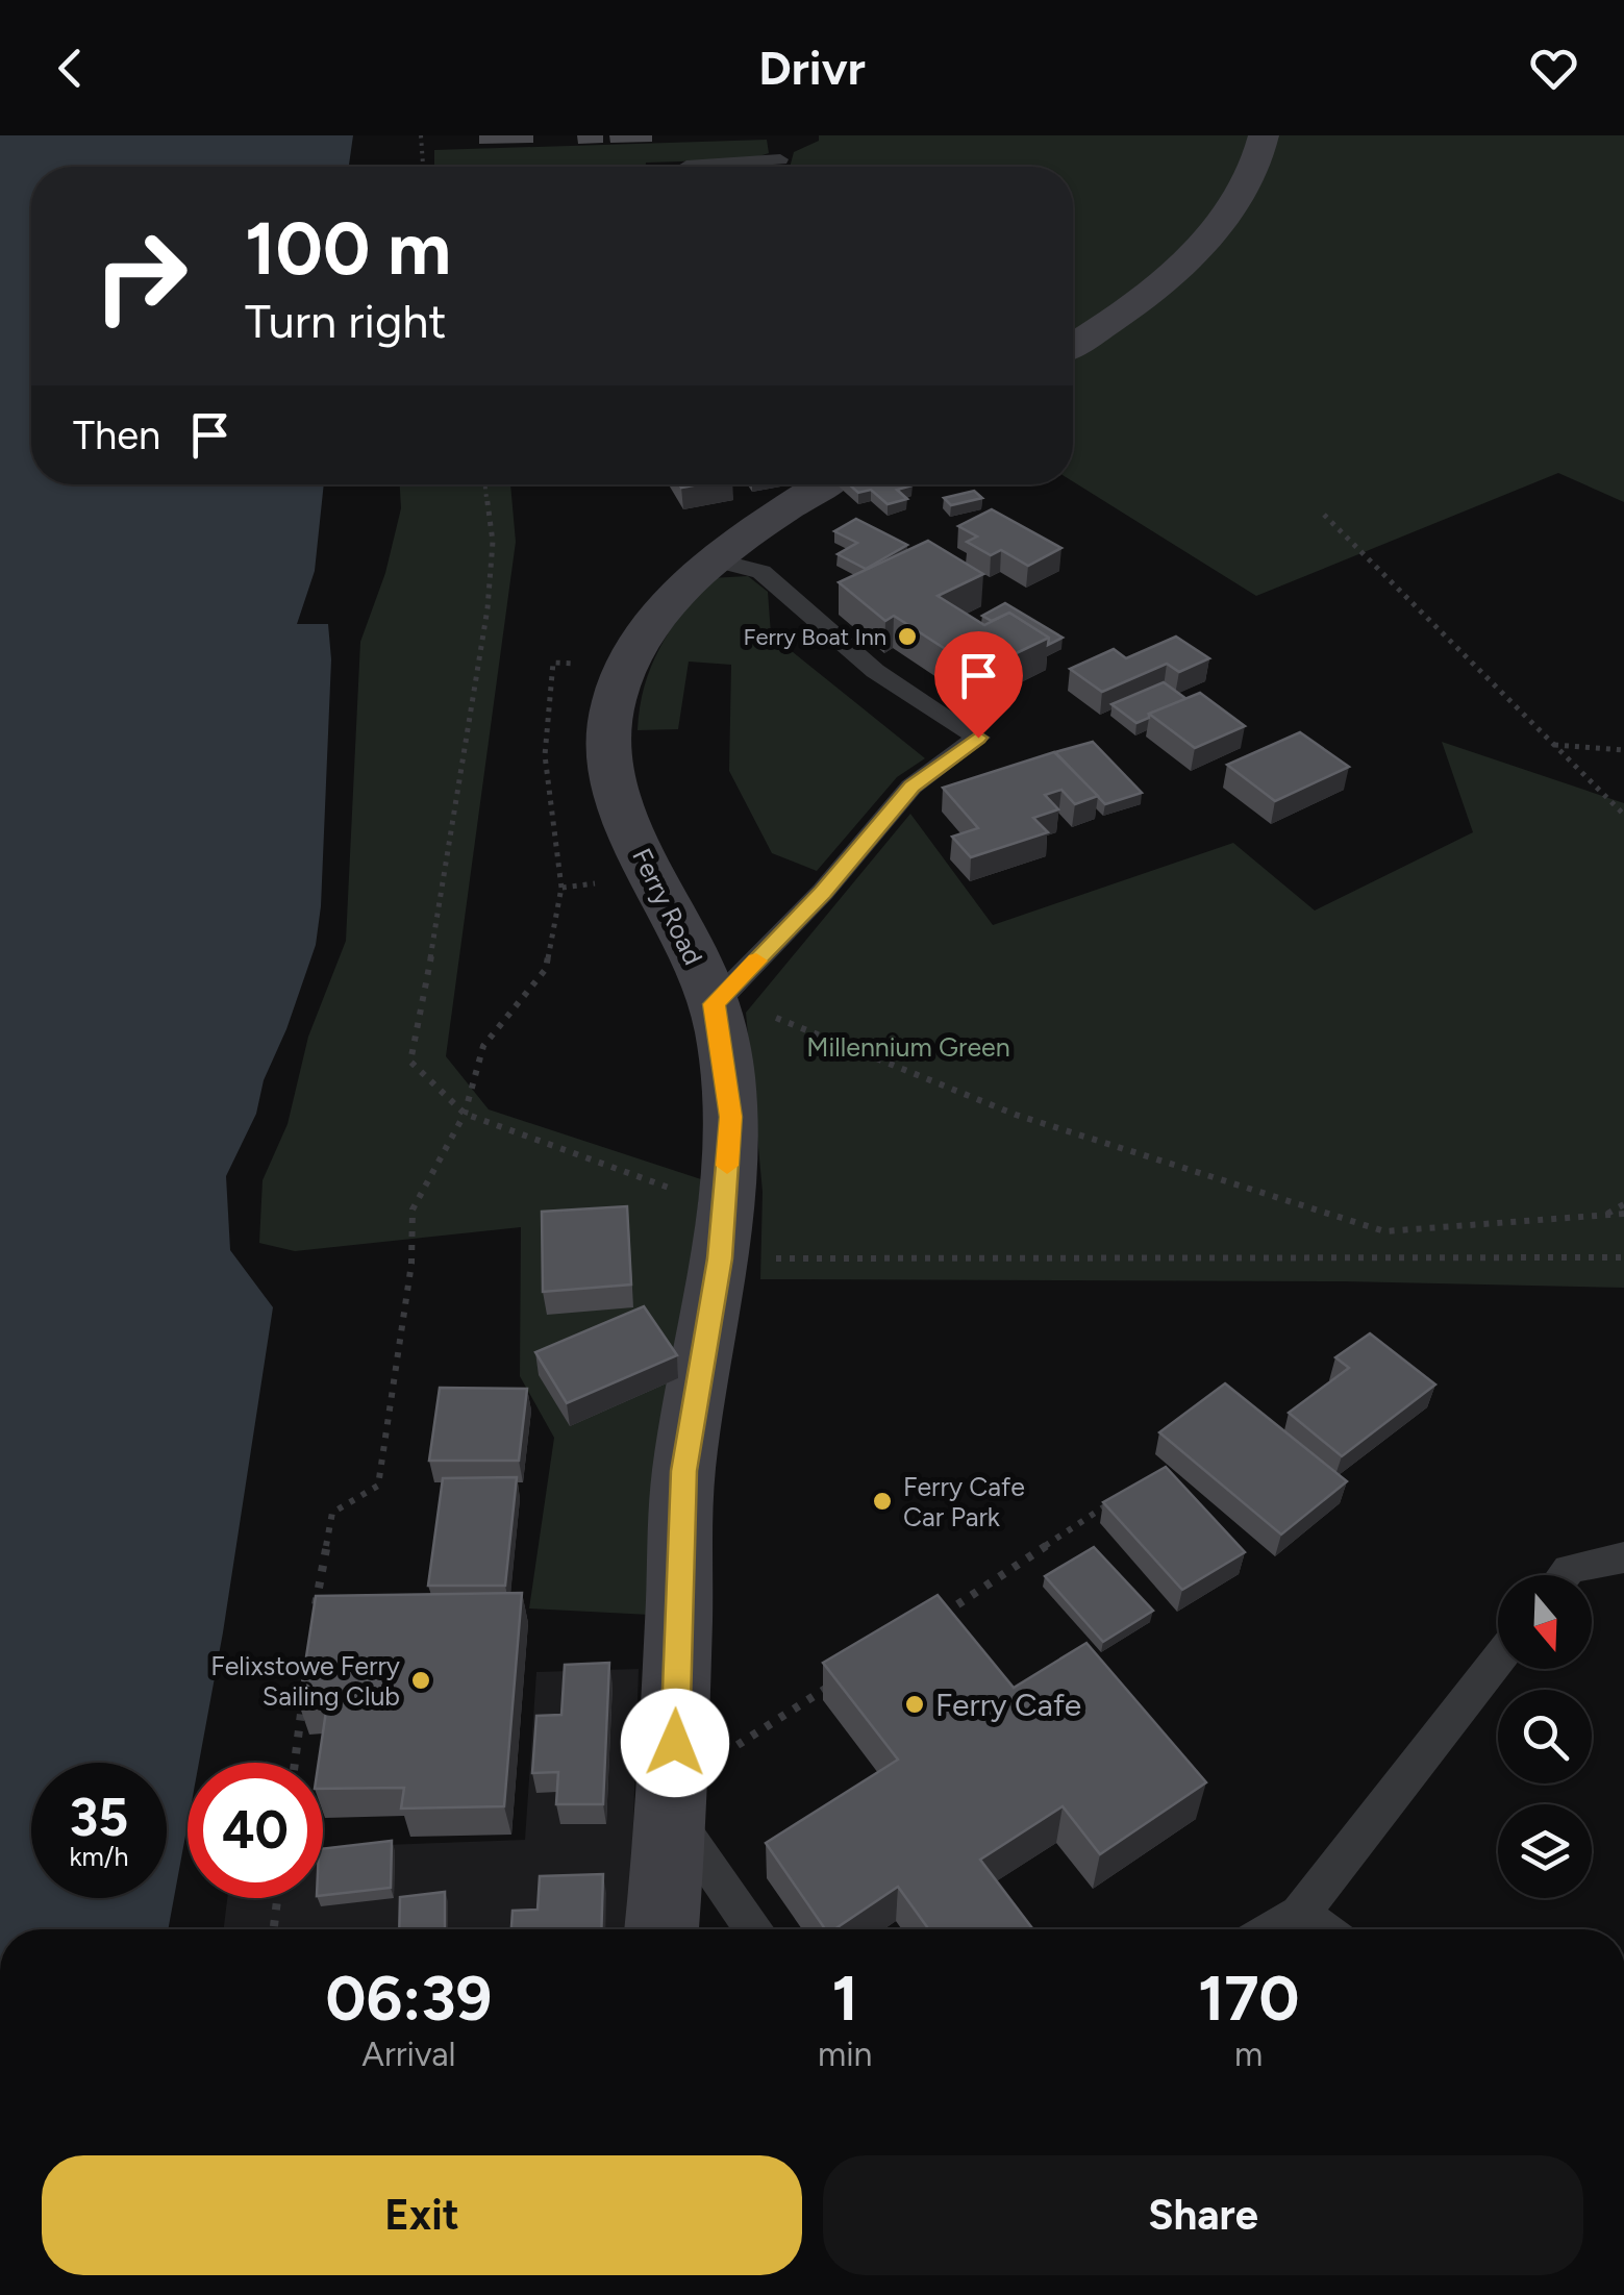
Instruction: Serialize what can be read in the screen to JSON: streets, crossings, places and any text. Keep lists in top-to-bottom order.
{
  "streets": {
    "street": ["Ferry Road"]
  },
  "parks": ["Millennium Green"],
  "places": [
    "Ferry Boat Inn",
    "Ferry Cafe Car Park",
    "Felixstowe Ferry Sailing Club",
    "Ferry Cafe"
  ],
  "north": "bottom",
  "page": {
    "header": "Drivr",
    "turn": ["100 m", "Turn right"],
    "then": "Then",
    "speed": "35 km/h",
    "limit": "40",
    "eta": [
      "06:39",
      "Arrival",
      "1",
      "min",
      "170",
      "m"
    ],
    "buttons": ["Exit", "Share"]
  }
}
